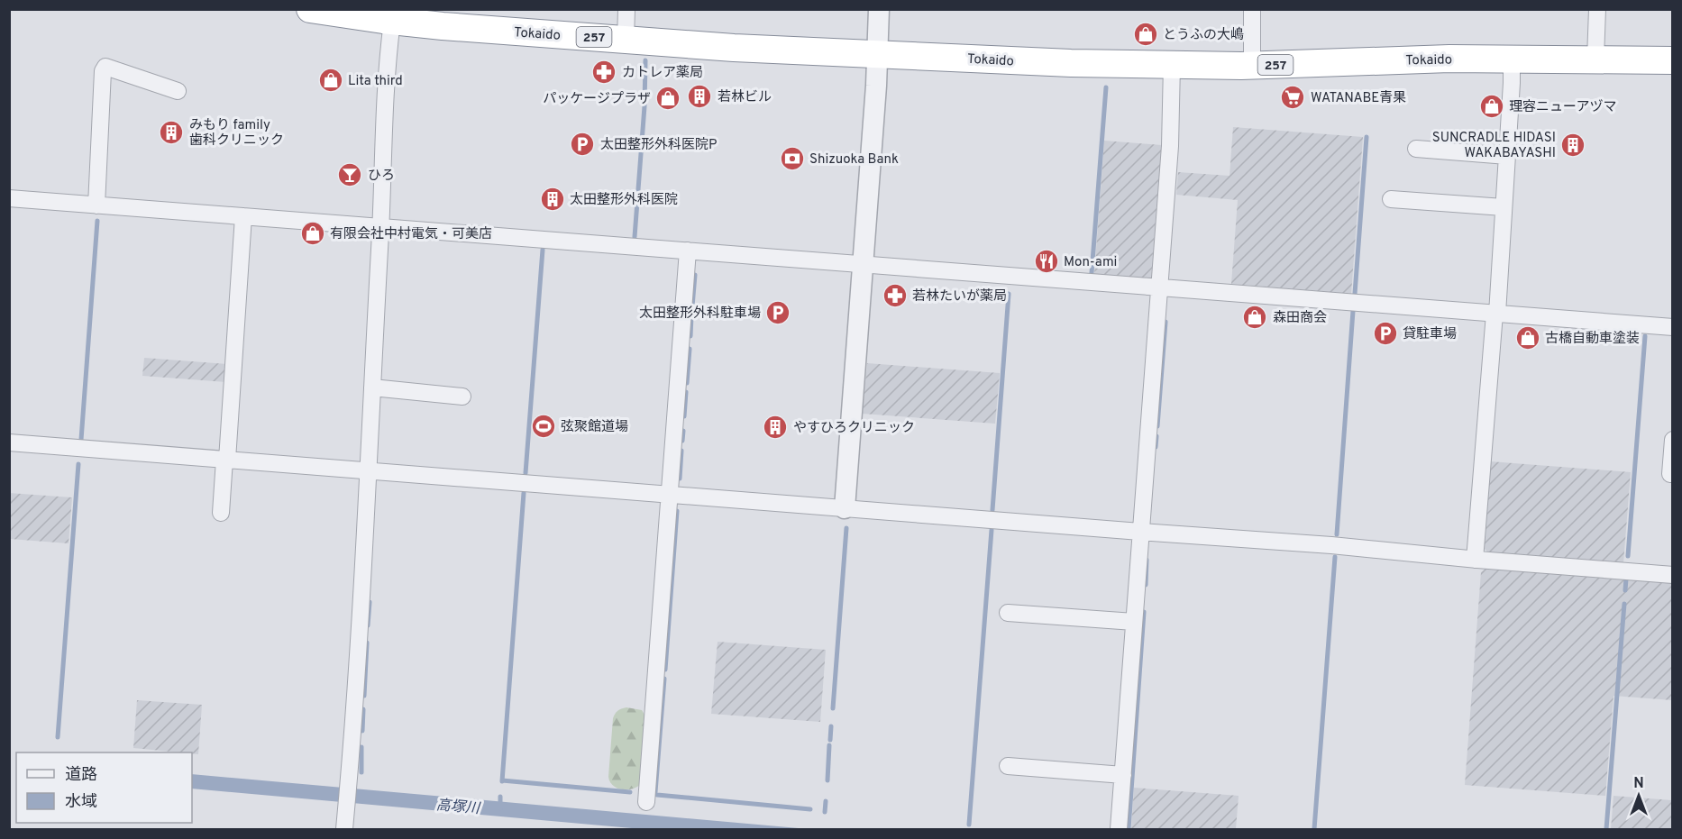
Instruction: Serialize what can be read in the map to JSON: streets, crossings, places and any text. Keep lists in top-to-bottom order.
{
  "streets": {
    "highway": ["Tokaido", "257"]
  },
  "water": ["高塚川"],
  "places": {
    "shop": [
      "とうふの大嶋",
      "Lita third",
      "パッケージプラザ",
      "理容ニューアヅマ",
      "有限会社中村電気・可美店",
      "森田商会",
      "古橋自動車塗装"
    ],
    "pharmacy": ["カトレア薬局", "若林たいが薬局"],
    "building": [
      "若林ビル",
      "みもり family 歯科クリニック",
      "SUNCRADLE HIDASI WAKABAYASHI",
      "太田整形外科医院",
      "やすひろクリニック"
    ],
    "supermarket": ["WATANABE青果"],
    "parking": ["太田整形外科医院P", "太田整形外科駐車場", "貸駐車場"],
    "bank": ["Shizuoka Bank"],
    "bar": ["ひろ"],
    "restaurant": ["Mon-ami"],
    "sports": ["弦聚館道場"]
  },
  "legend": ["道路", "水域"],
  "north": "top"
}
